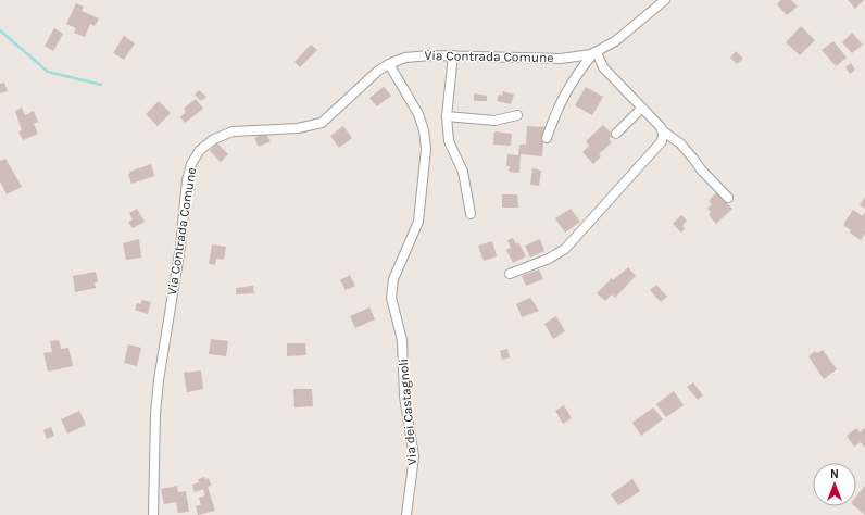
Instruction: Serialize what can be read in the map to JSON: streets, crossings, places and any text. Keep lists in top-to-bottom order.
{
  "streets": {
    "street": ["Via Contrada Comune", "Via dei Castagnoli"]
  },
  "crossings": [
    ["Via Contrada Comune", "Via dei Castagnoli"]
  ],
  "north": "top"
}
